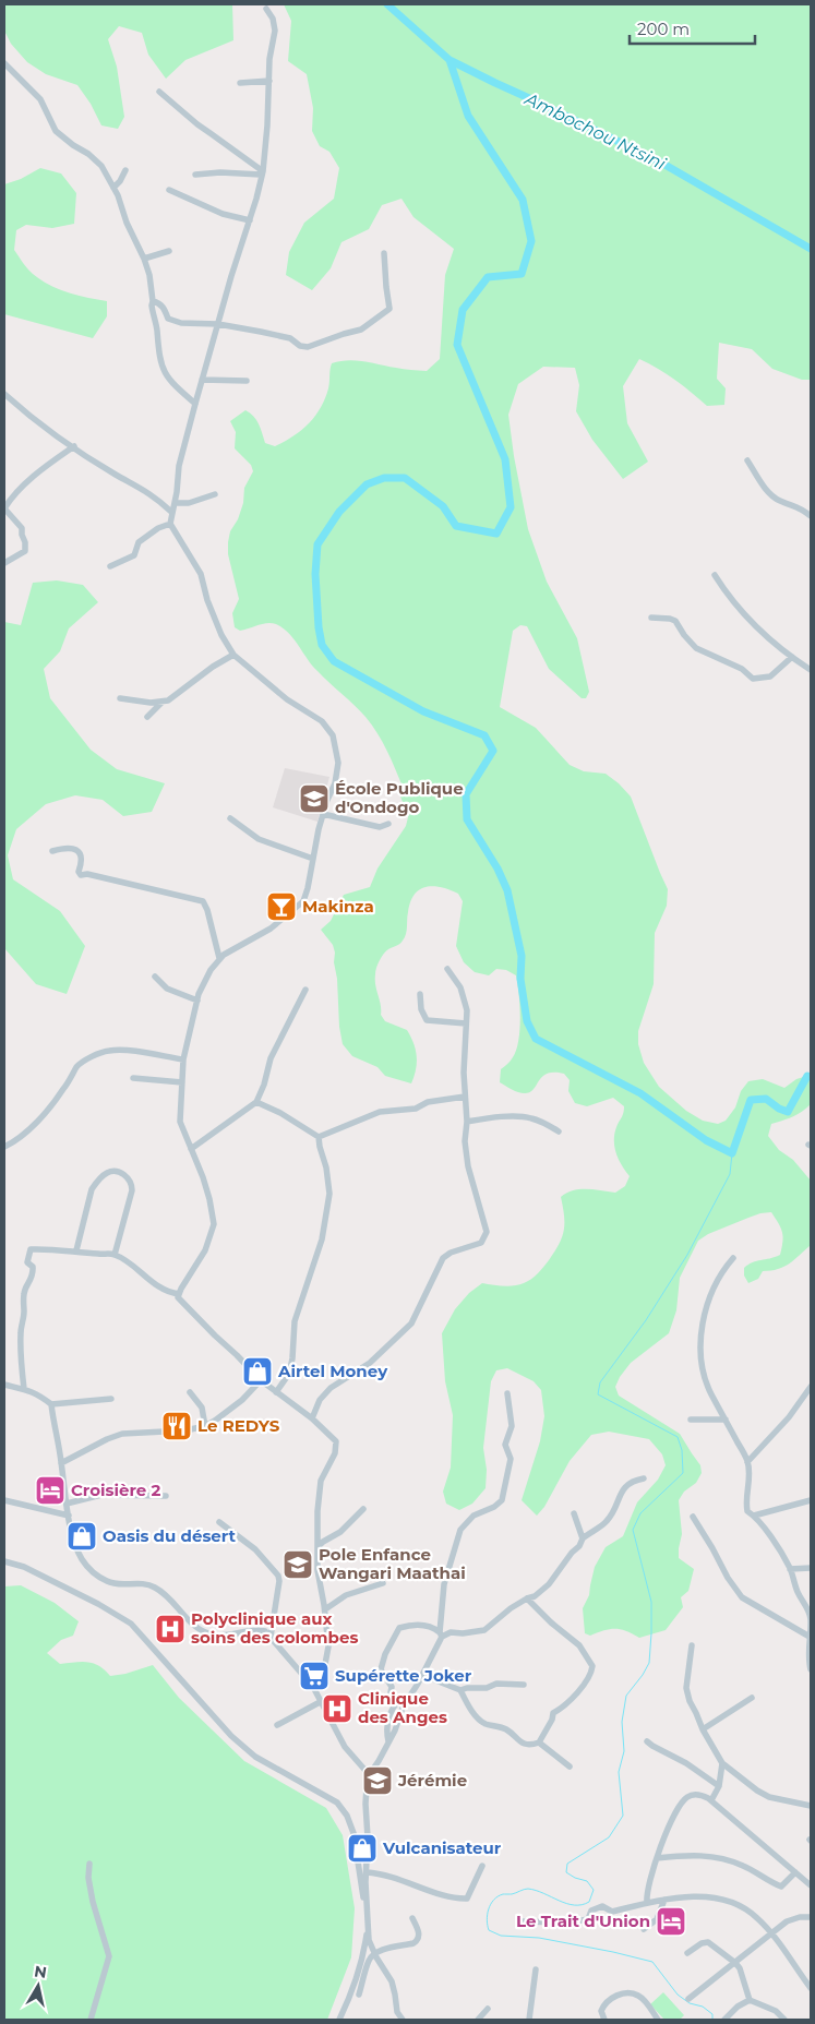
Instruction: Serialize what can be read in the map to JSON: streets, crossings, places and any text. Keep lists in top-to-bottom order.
{
  "water": ["Ambochou Ntsini"],
  "places": {
    "school or university": ["École Publique d'Ondogo", "Pole Enfance Wangari Maathai", "Jérémie"],
    "bar": ["Makinza"],
    "shop": ["Airtel Money", "Oasis du désert", "Vulcanisateur"],
    "restaurant": ["Le REDYS"],
    "hotel": ["Croisière 2", "Le Trait d'Union"],
    "hospital": ["Polyclinique aux soins des colombes", "Clinique des Anges"],
    "supermarket": ["Supérette Joker"]
  },
  "scale_bar": "200 m",
  "north": "top"
}
